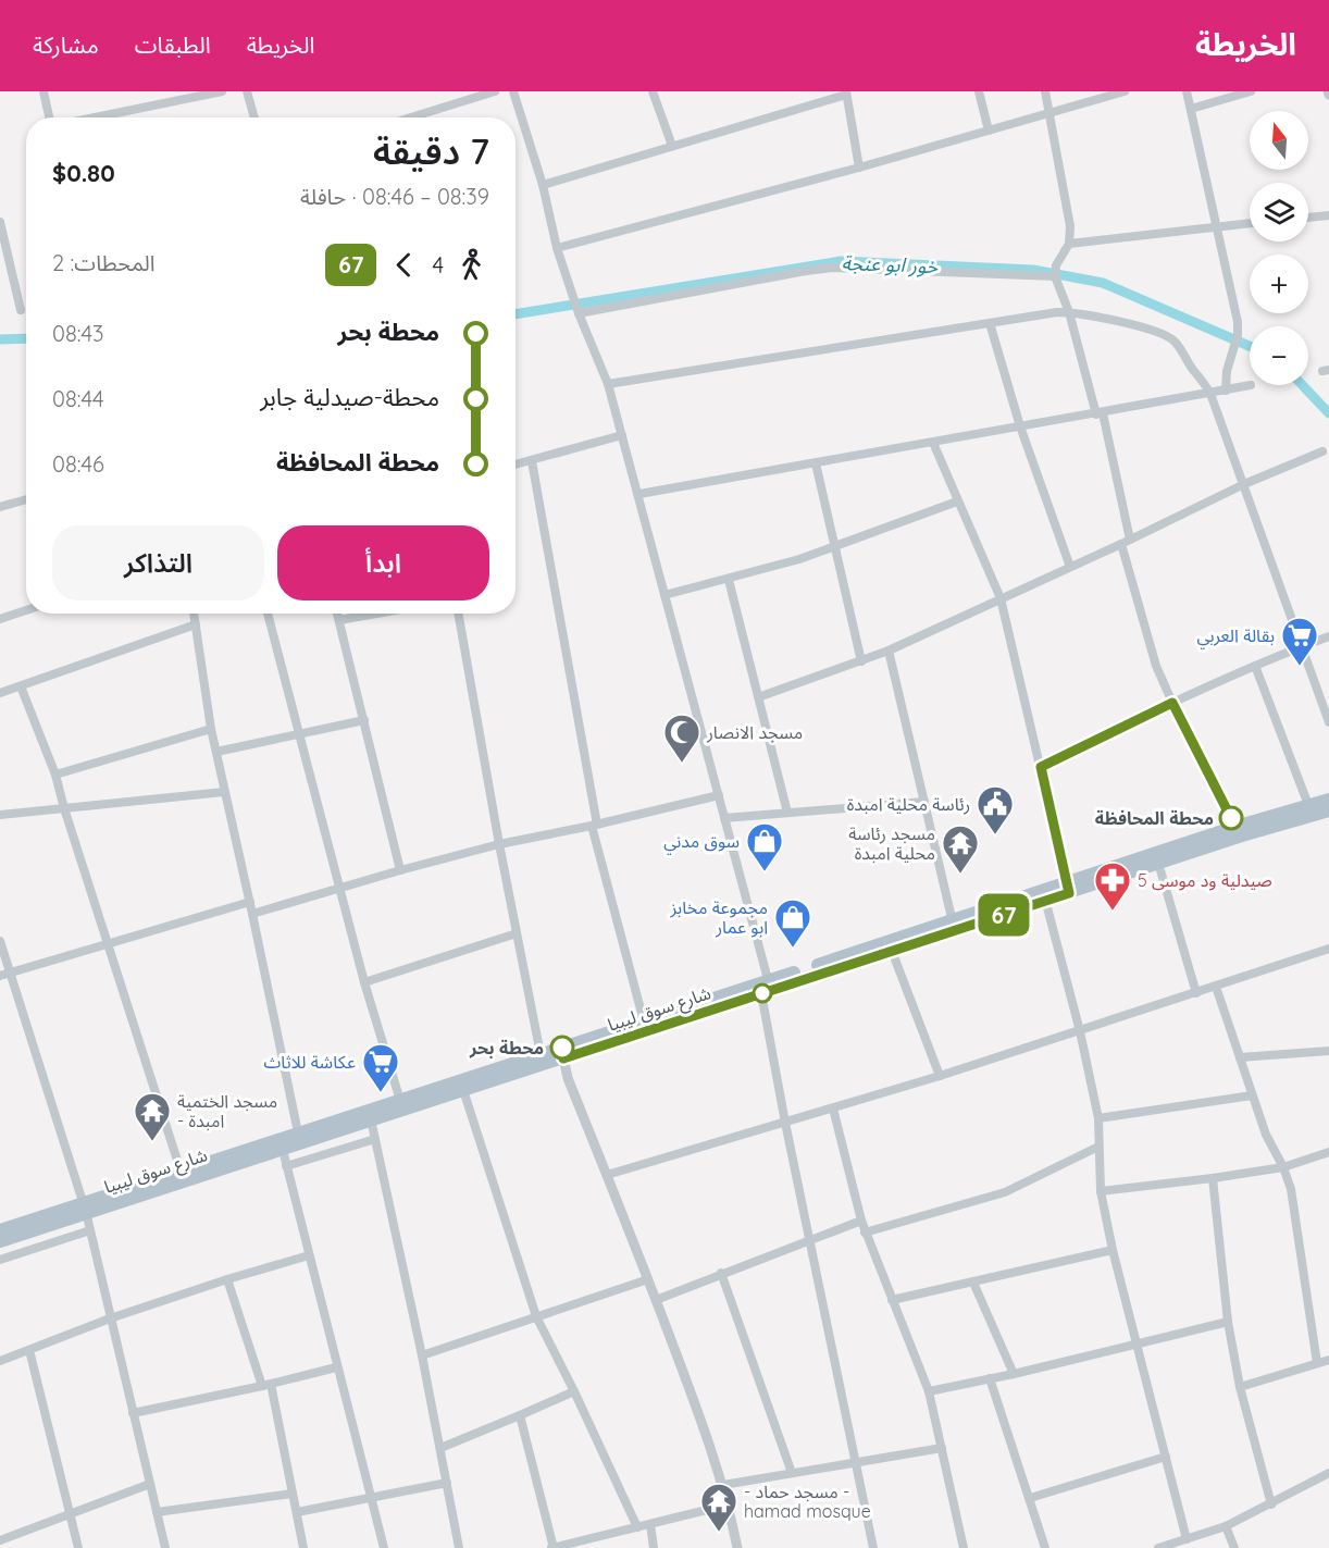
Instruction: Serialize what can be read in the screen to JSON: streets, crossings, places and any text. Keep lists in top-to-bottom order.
{
  "streets": {
    "main road": ["شارع سوق ليبيا"]
  },
  "water": ["خور ابو عنجة"],
  "places": {
    "supermarket": ["بقالة العربي", "عكاشة للاثاث"],
    "mosque": ["مسجد الانصار"],
    "other": ["محطة المحافظة", "محطة بحر"],
    "public building": ["رئاسة محلية امبدة"],
    "shop": ["سوق مدني", "مجموعة مخابز ابو عمار"],
    "temple": ["مسجد رئاسة محلية امبدة", "مسجد الختمية - امبدة", "- مسجد حماد - hamad mosque"],
    "pharmacy": ["صيدلية ود موسى 5"]
  },
  "lines": ["bus line 67"],
  "north": "top",
  "page": {
    "header": "الخريطة",
    "nav": ["الخريطة", "الطبقات", "مشاركة"],
    "on_map": "67",
    "map_buttons": ["+", "−"],
    "heading": ["7 دقيقة", "08:39 – 08:46 · حافلة", "$0.80"],
    "legs": ["4", "67", "المحطات: 2"],
    "list": [
      {
        "name": "محطة بحر",
        "value": "08:43"
      },
      {
        "name": "محطة-صيدلية جابر",
        "value": "08:44"
      },
      {
        "name": "محطة المحافظة",
        "value": "08:46"
      }
    ],
    "buttons": ["ابدأ", "التذاكر"]
  }
}
